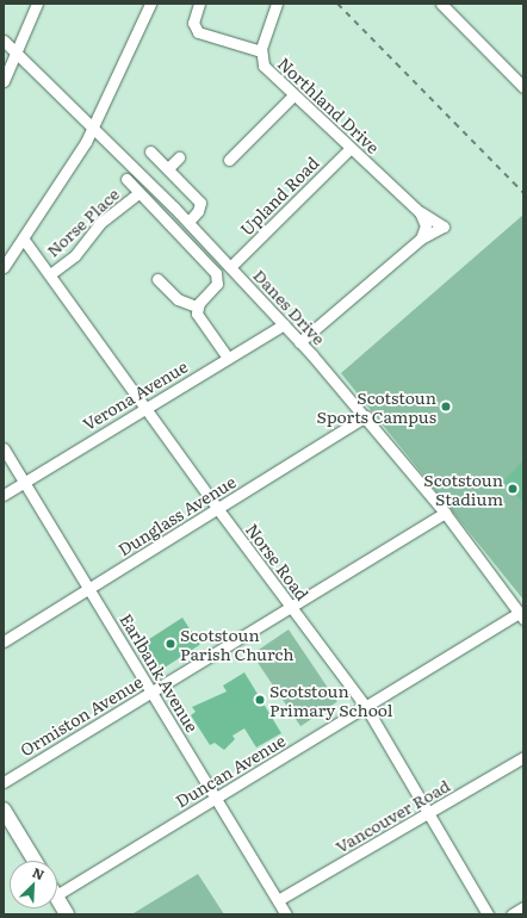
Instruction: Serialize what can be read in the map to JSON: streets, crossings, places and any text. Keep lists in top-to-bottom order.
{
  "streets": {
    "street": [
      "Northland Drive",
      "Upland Road",
      "Norse Place",
      "Danes Drive",
      "Verona Avenue",
      "Dunglass Avenue",
      "Norse Road",
      "Earlbank Avenue",
      "Ormiston Avenue",
      "Duncan Avenue",
      "Vancouver Road"
    ]
  },
  "crossings": [
    ["Northland Drive", "Upland Road"],
    ["Northland Drive", "Danes Drive"],
    ["Upland Road", "Danes Drive"],
    ["Norse Place", "Norse Road"],
    ["Danes Drive", "Verona Avenue"],
    ["Danes Drive", "Dunglass Avenue"],
    ["Danes Drive", "Ormiston Avenue"],
    ["Danes Drive", "Duncan Avenue"],
    ["Verona Avenue", "Norse Road"],
    ["Verona Avenue", "Earlbank Avenue"],
    ["Dunglass Avenue", "Norse Road"],
    ["Dunglass Avenue", "Earlbank Avenue"],
    ["Norse Road", "Ormiston Avenue"],
    ["Norse Road", "Duncan Avenue"],
    ["Norse Road", "Vancouver Road"],
    ["Earlbank Avenue", "Ormiston Avenue"],
    ["Earlbank Avenue", "Duncan Avenue"],
    ["Earlbank Avenue", "Vancouver Road"]
  ],
  "places": [
    "Scotstoun Sports Campus",
    "Scotstoun Stadium",
    "Scotstoun Parish Church",
    "Scotstoun Primary School"
  ],
  "north": "top right"
}
